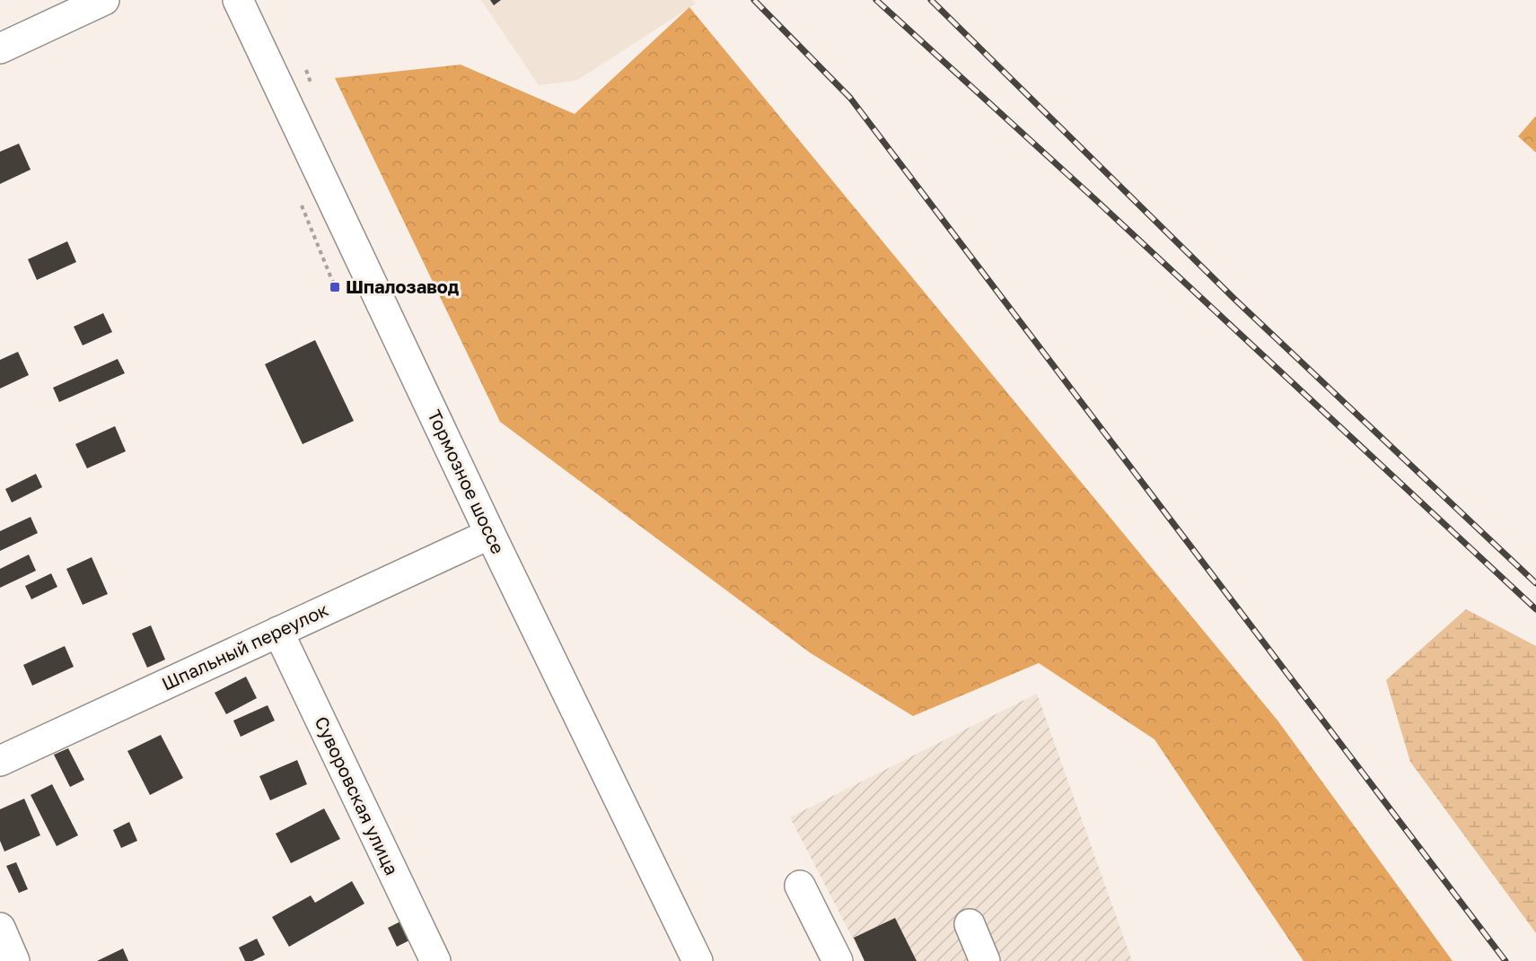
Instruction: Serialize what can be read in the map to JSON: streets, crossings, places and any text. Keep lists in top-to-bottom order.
{
  "streets": {
    "street": ["Тормозное шоссе", "Шпальный переулок", "Суворовская улица"]
  },
  "crossings": [
    ["Тормозное шоссе", "Шпальный переулок"],
    ["Шпальный переулок", "Суворовская улица"]
  ],
  "places": {
    "transit": ["Шпалозавод"]
  }
}
